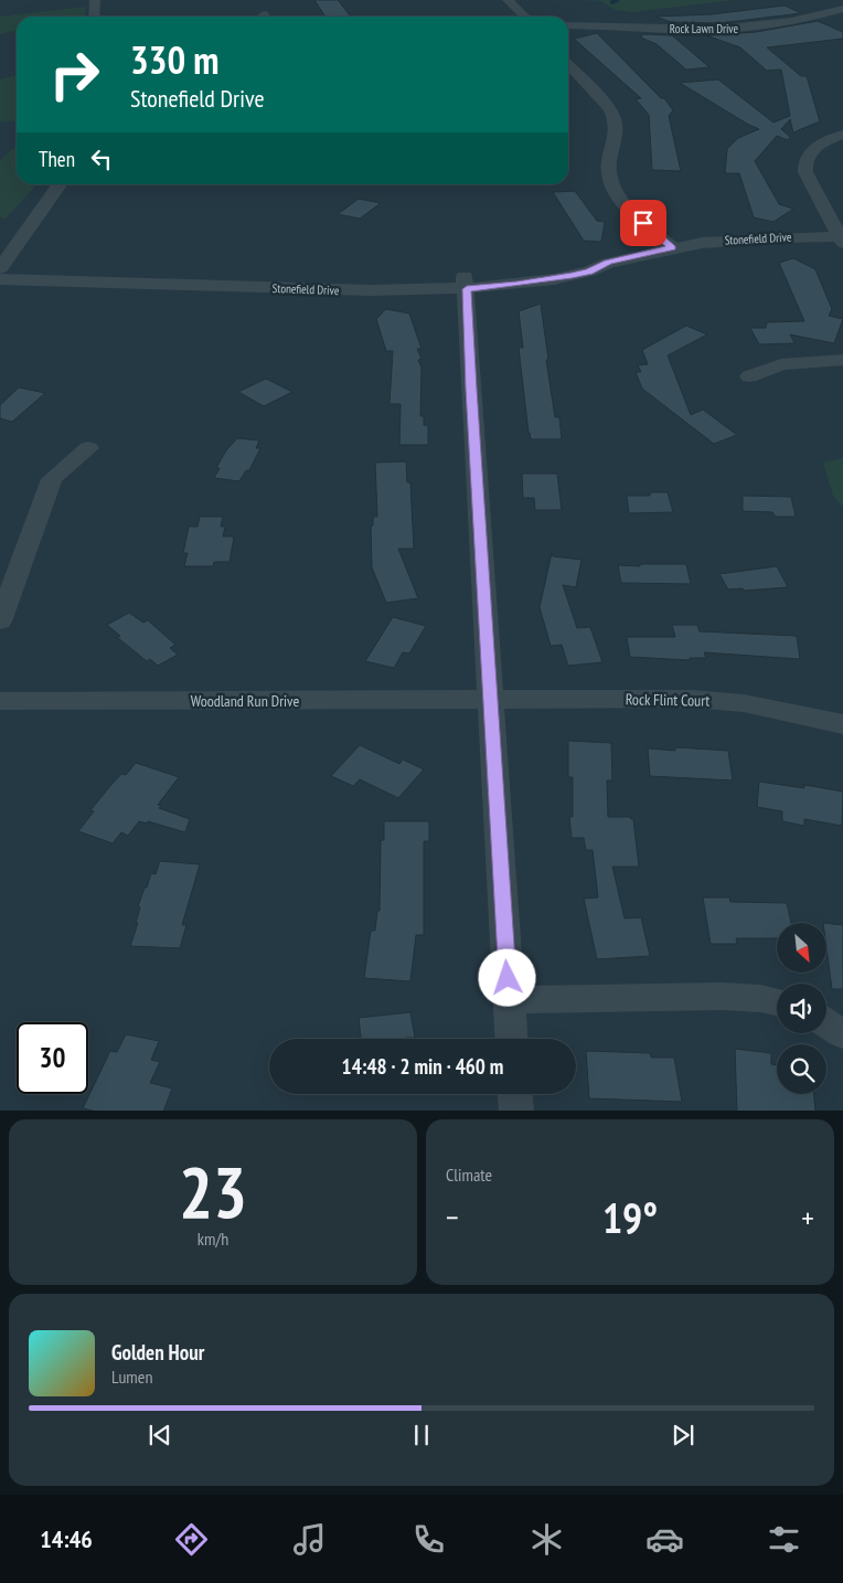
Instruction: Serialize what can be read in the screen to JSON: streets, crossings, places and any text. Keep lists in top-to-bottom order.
{
  "streets": {
    "street": [
      "Rock Lawn Drive",
      "Stonefield Drive",
      "Rock Flint Court",
      "Woodland Run Drive"
    ]
  },
  "crossings": [
    ["Rock Flint Court", "Woodland Run Drive"]
  ],
  "north": "bottom right",
  "page": {
    "turn": ["330 m", "Stonefield Drive"],
    "then": "Then",
    "limit": "30",
    "trip": "14:48 · 2 min · 460 m",
    "tile": [
      ["23", "km/h"],
      "Climate"
    ],
    "heat": ["−", "19°", "+"],
    "song": ["Golden Hour", "Lumen"],
    "tabs": "14:46"
  }
}
